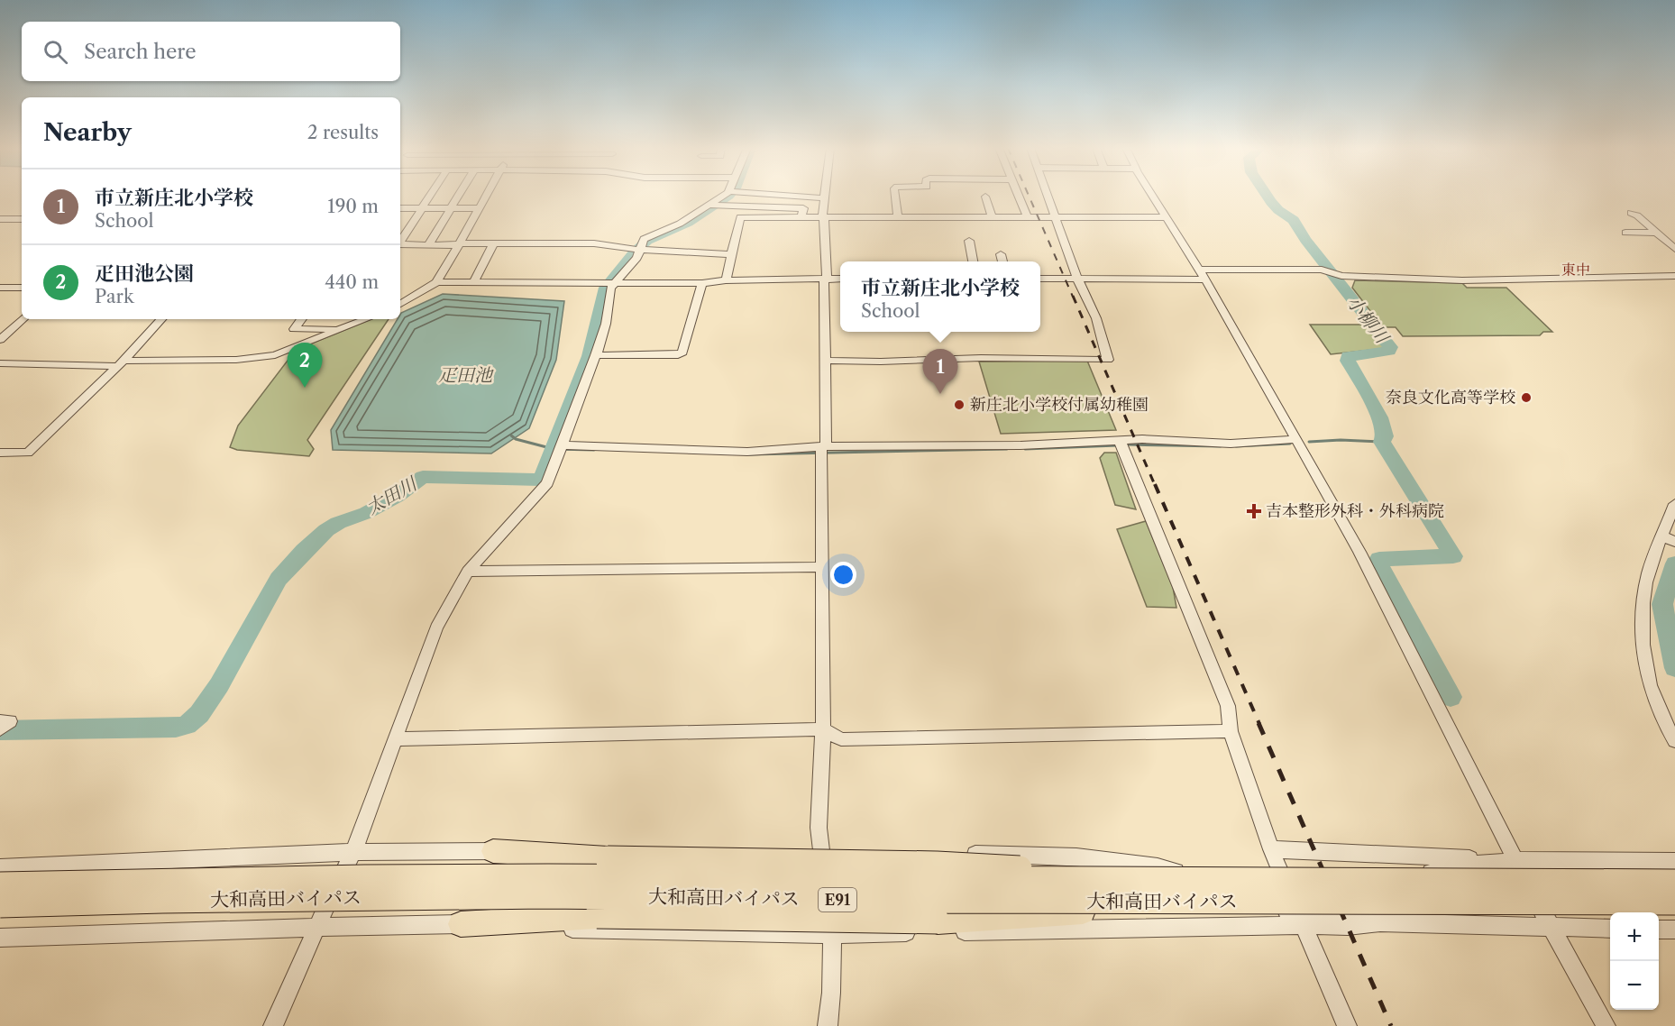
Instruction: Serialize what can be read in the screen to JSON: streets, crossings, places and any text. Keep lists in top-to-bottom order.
{
  "streets": {
    "highway": ["大和高田バイパス", "E91"]
  },
  "districts": ["東中"],
  "water": ["小柳川", "疋田池", "太田川"],
  "places": {
    "other": ["奈良文化高等学校", "新庄北小学校付属幼稚園"],
    "health": ["吉本整形外科・外科病院"]
  },
  "page": {
    "search": "Search here",
    "heading": ["Nearby", "2 results"],
    "list": [
      {
        "mark": "1",
        "name": "市立新庄北小学校",
        "note": "School",
        "value": "190 m"
      },
      {
        "mark": "2",
        "name": "疋田池公園",
        "note": "Park",
        "value": "440 m"
      }
    ],
    "popup": ["市立新庄北小学校", "School"],
    "pins": ["2", "1"],
    "map_buttons": ["+", "−"]
  }
}
